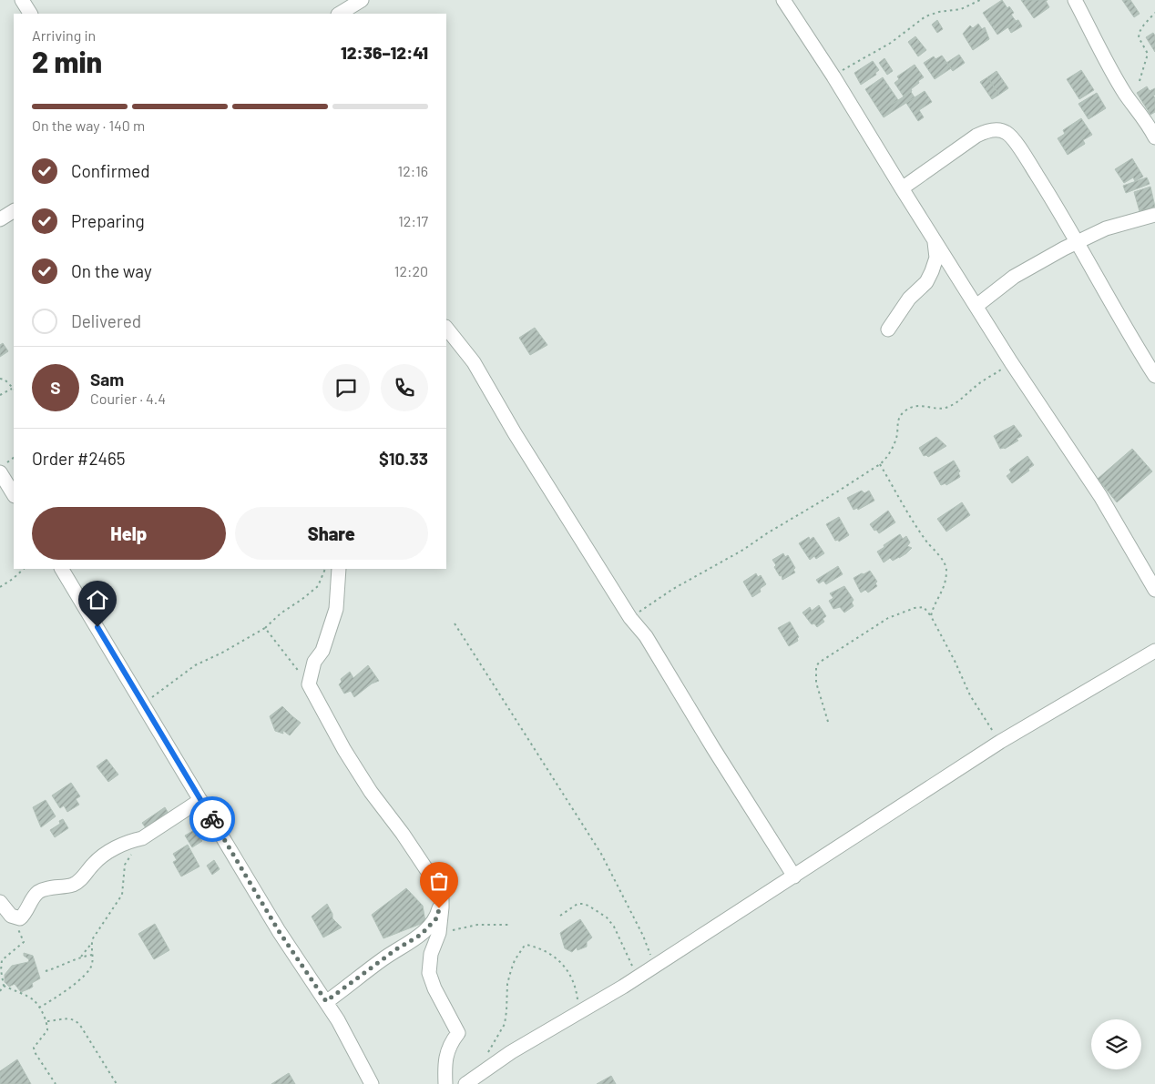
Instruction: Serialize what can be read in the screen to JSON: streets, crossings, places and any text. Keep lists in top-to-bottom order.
{
  "page": {
    "heading": ["2 min", "Arriving in", "12:36–12:41"],
    "panel": [
      "Sam",
      "Courier · 4.4",
      "Order #2465",
      "$10.33"
    ],
    "bar": "On the way · 140 m",
    "list": [
      ["Confirmed", "12:16"],
      ["Preparing", "12:17"],
      ["On the way", "12:20"],
      "Delivered"
    ],
    "round": "S",
    "buttons": ["Help", "Share"]
  }
}
